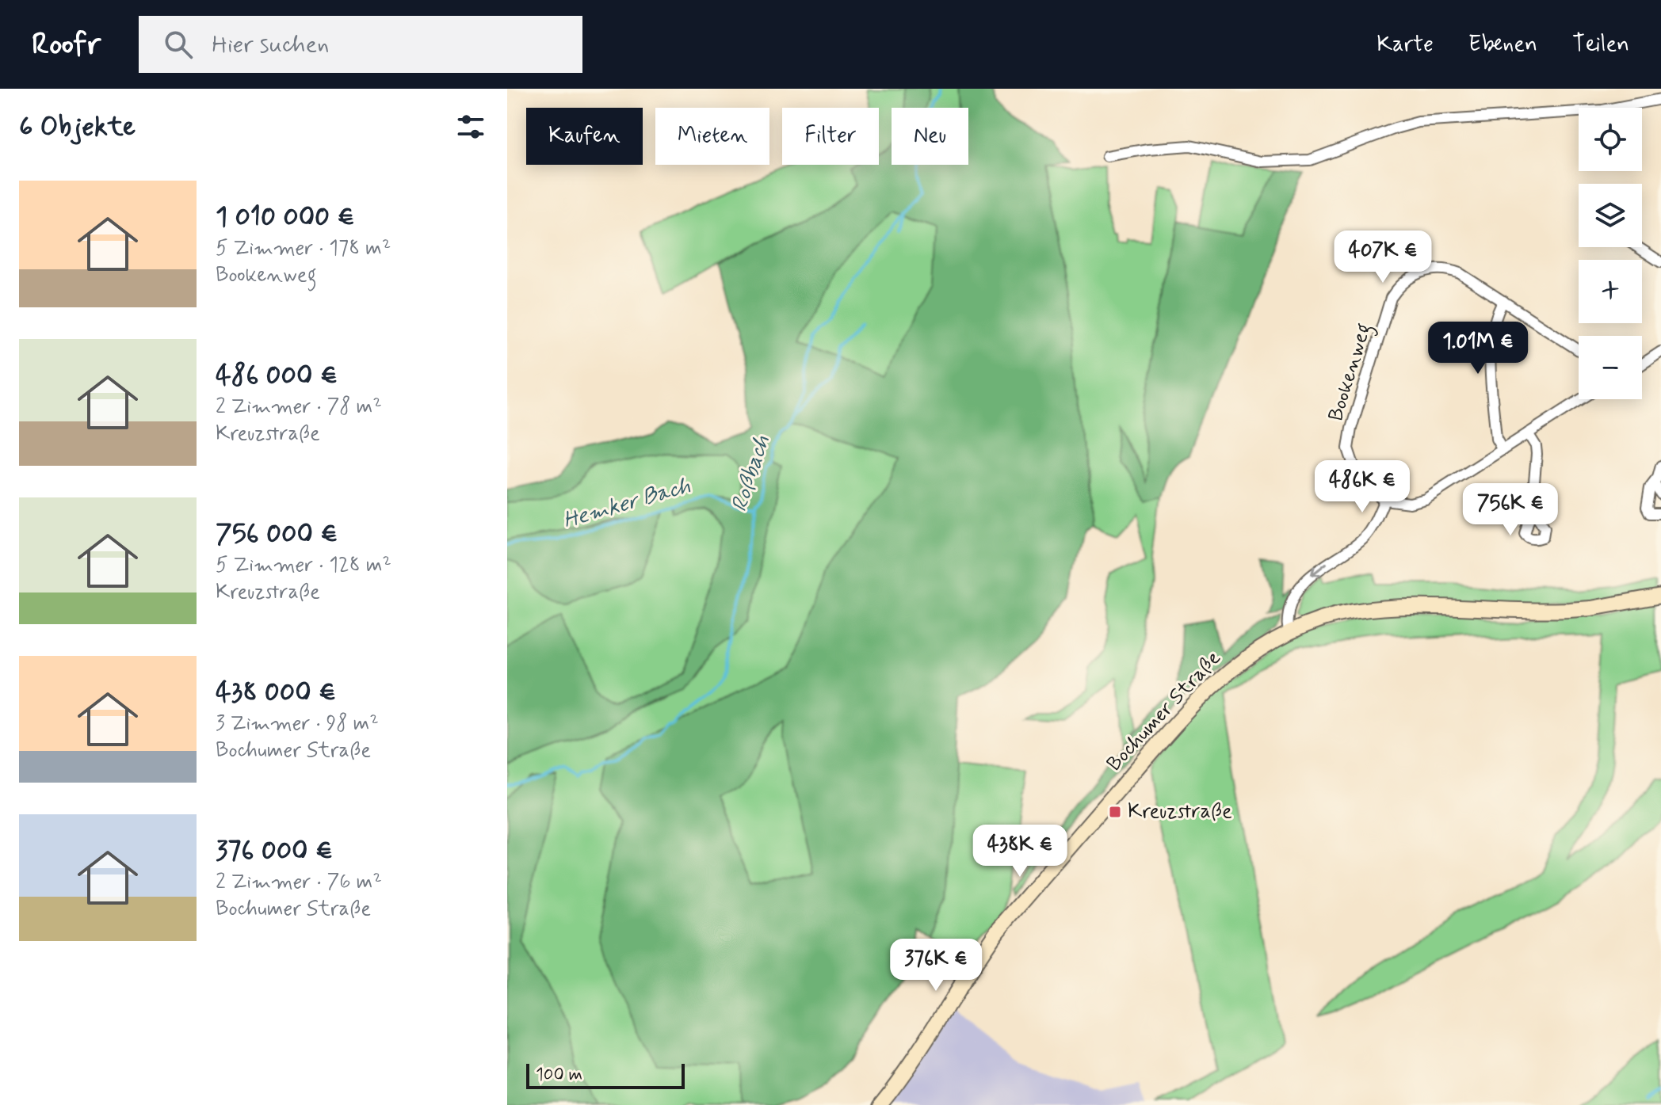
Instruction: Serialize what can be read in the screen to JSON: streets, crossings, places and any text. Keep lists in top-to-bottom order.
{
  "streets": {
    "main road": ["Bochumer Straße"],
    "street": ["Bookenweg"]
  },
  "water": ["Roßbach", "Hemker Bach"],
  "places": {
    "transit": ["Kreuzstraße"]
  },
  "scale_bar": "100 m",
  "page": {
    "header": "Roofr",
    "search": "Hier suchen",
    "nav": ["Karte", "Ebenen", "Teilen"],
    "heading": "6 Objekte",
    "map_buttons": ["+", "−"],
    "chip": [
      "Kaufen",
      "Mieten",
      "Filter",
      "Neu"
    ],
    "list": [
      {
        "name": "1 010 000 €",
        "note": "5 Zimmer · 178 m² · Bookenweg"
      },
      {
        "name": "486 000 €",
        "note": "2 Zimmer · 78 m² · Kreuzstraße"
      },
      {
        "name": "756 000 €",
        "note": "5 Zimmer · 128 m² · Kreuzstraße"
      },
      {
        "name": "438 000 €",
        "note": "3 Zimmer · 98 m² · Bochumer Straße"
      },
      {
        "name": "376 000 €",
        "note": "2 Zimmer · 76 m² · Bochumer Straße"
      }
    ],
    "price": [
      "407K €",
      "1.01M €",
      "486K €",
      "756K €",
      "438K €",
      "376K €"
    ],
    "scale": "100 m"
  }
}
